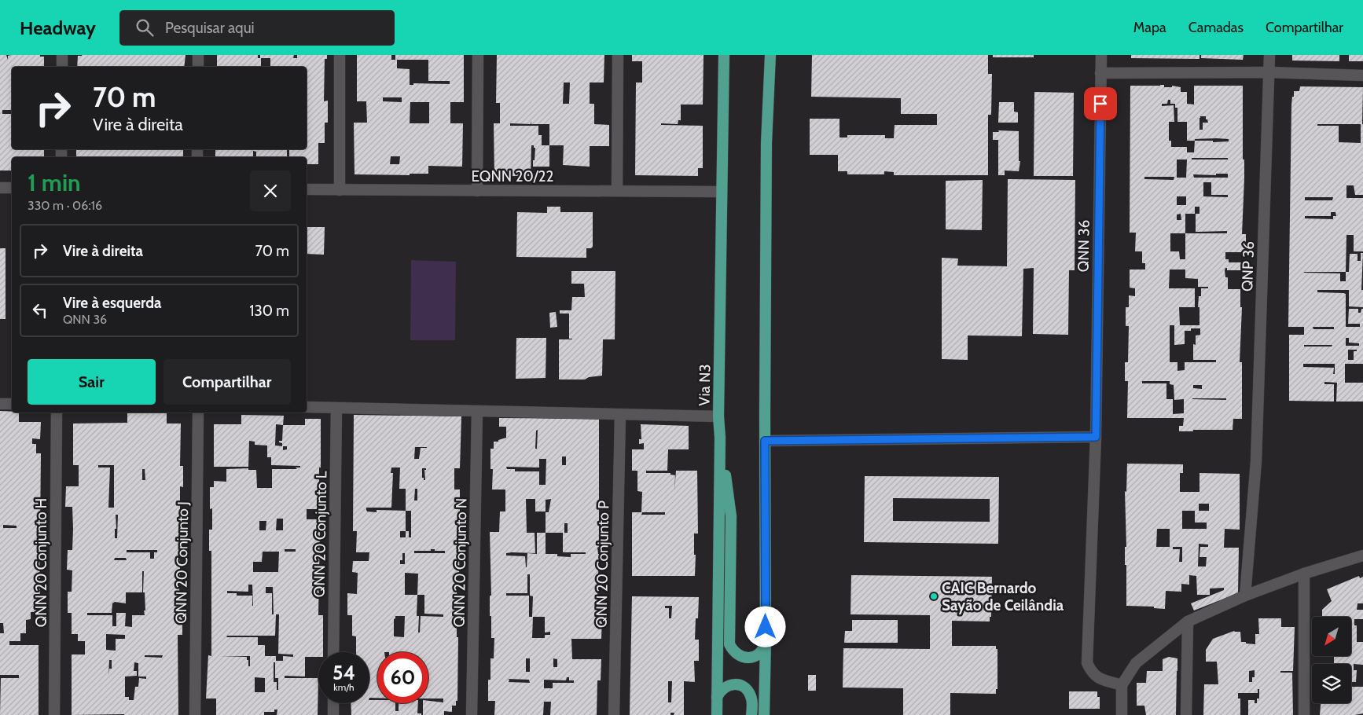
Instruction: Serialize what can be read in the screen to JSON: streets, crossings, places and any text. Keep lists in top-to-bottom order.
{
  "streets": {
    "main road": ["Via N3"],
    "street": [
      "EQNN 20/22",
      "QNN 36",
      "QNP 36",
      "QNN 20 Conjunto L",
      "QNN 20 Conjunto H",
      "QNN 20 Conjunto J",
      "QNN 20 Conjunto N",
      "QNN 20 Conjunto P"
    ]
  },
  "crossings": [
    ["EQNN 20/22", "Via N3"]
  ],
  "places": ["CAIC Bernardo Sayão de Ceilândia"],
  "north": "bottom left",
  "page": {
    "header": "Headway",
    "search": "Pesquisar aqui",
    "nav": ["Mapa", "Camadas", "Compartilhar"],
    "turn": ["70 m", "Vire à direita"],
    "heading": ["1 min", "330 m · 06:16"],
    "list": [
      {
        "name": "Vire à direita",
        "value": "70 m"
      },
      {
        "name": "Vire à esquerda",
        "note": "QNN 36",
        "value": "130 m"
      }
    ],
    "buttons": ["Sair", "Compartilhar"],
    "speed": "54 km/h",
    "limit": "60"
  }
}
